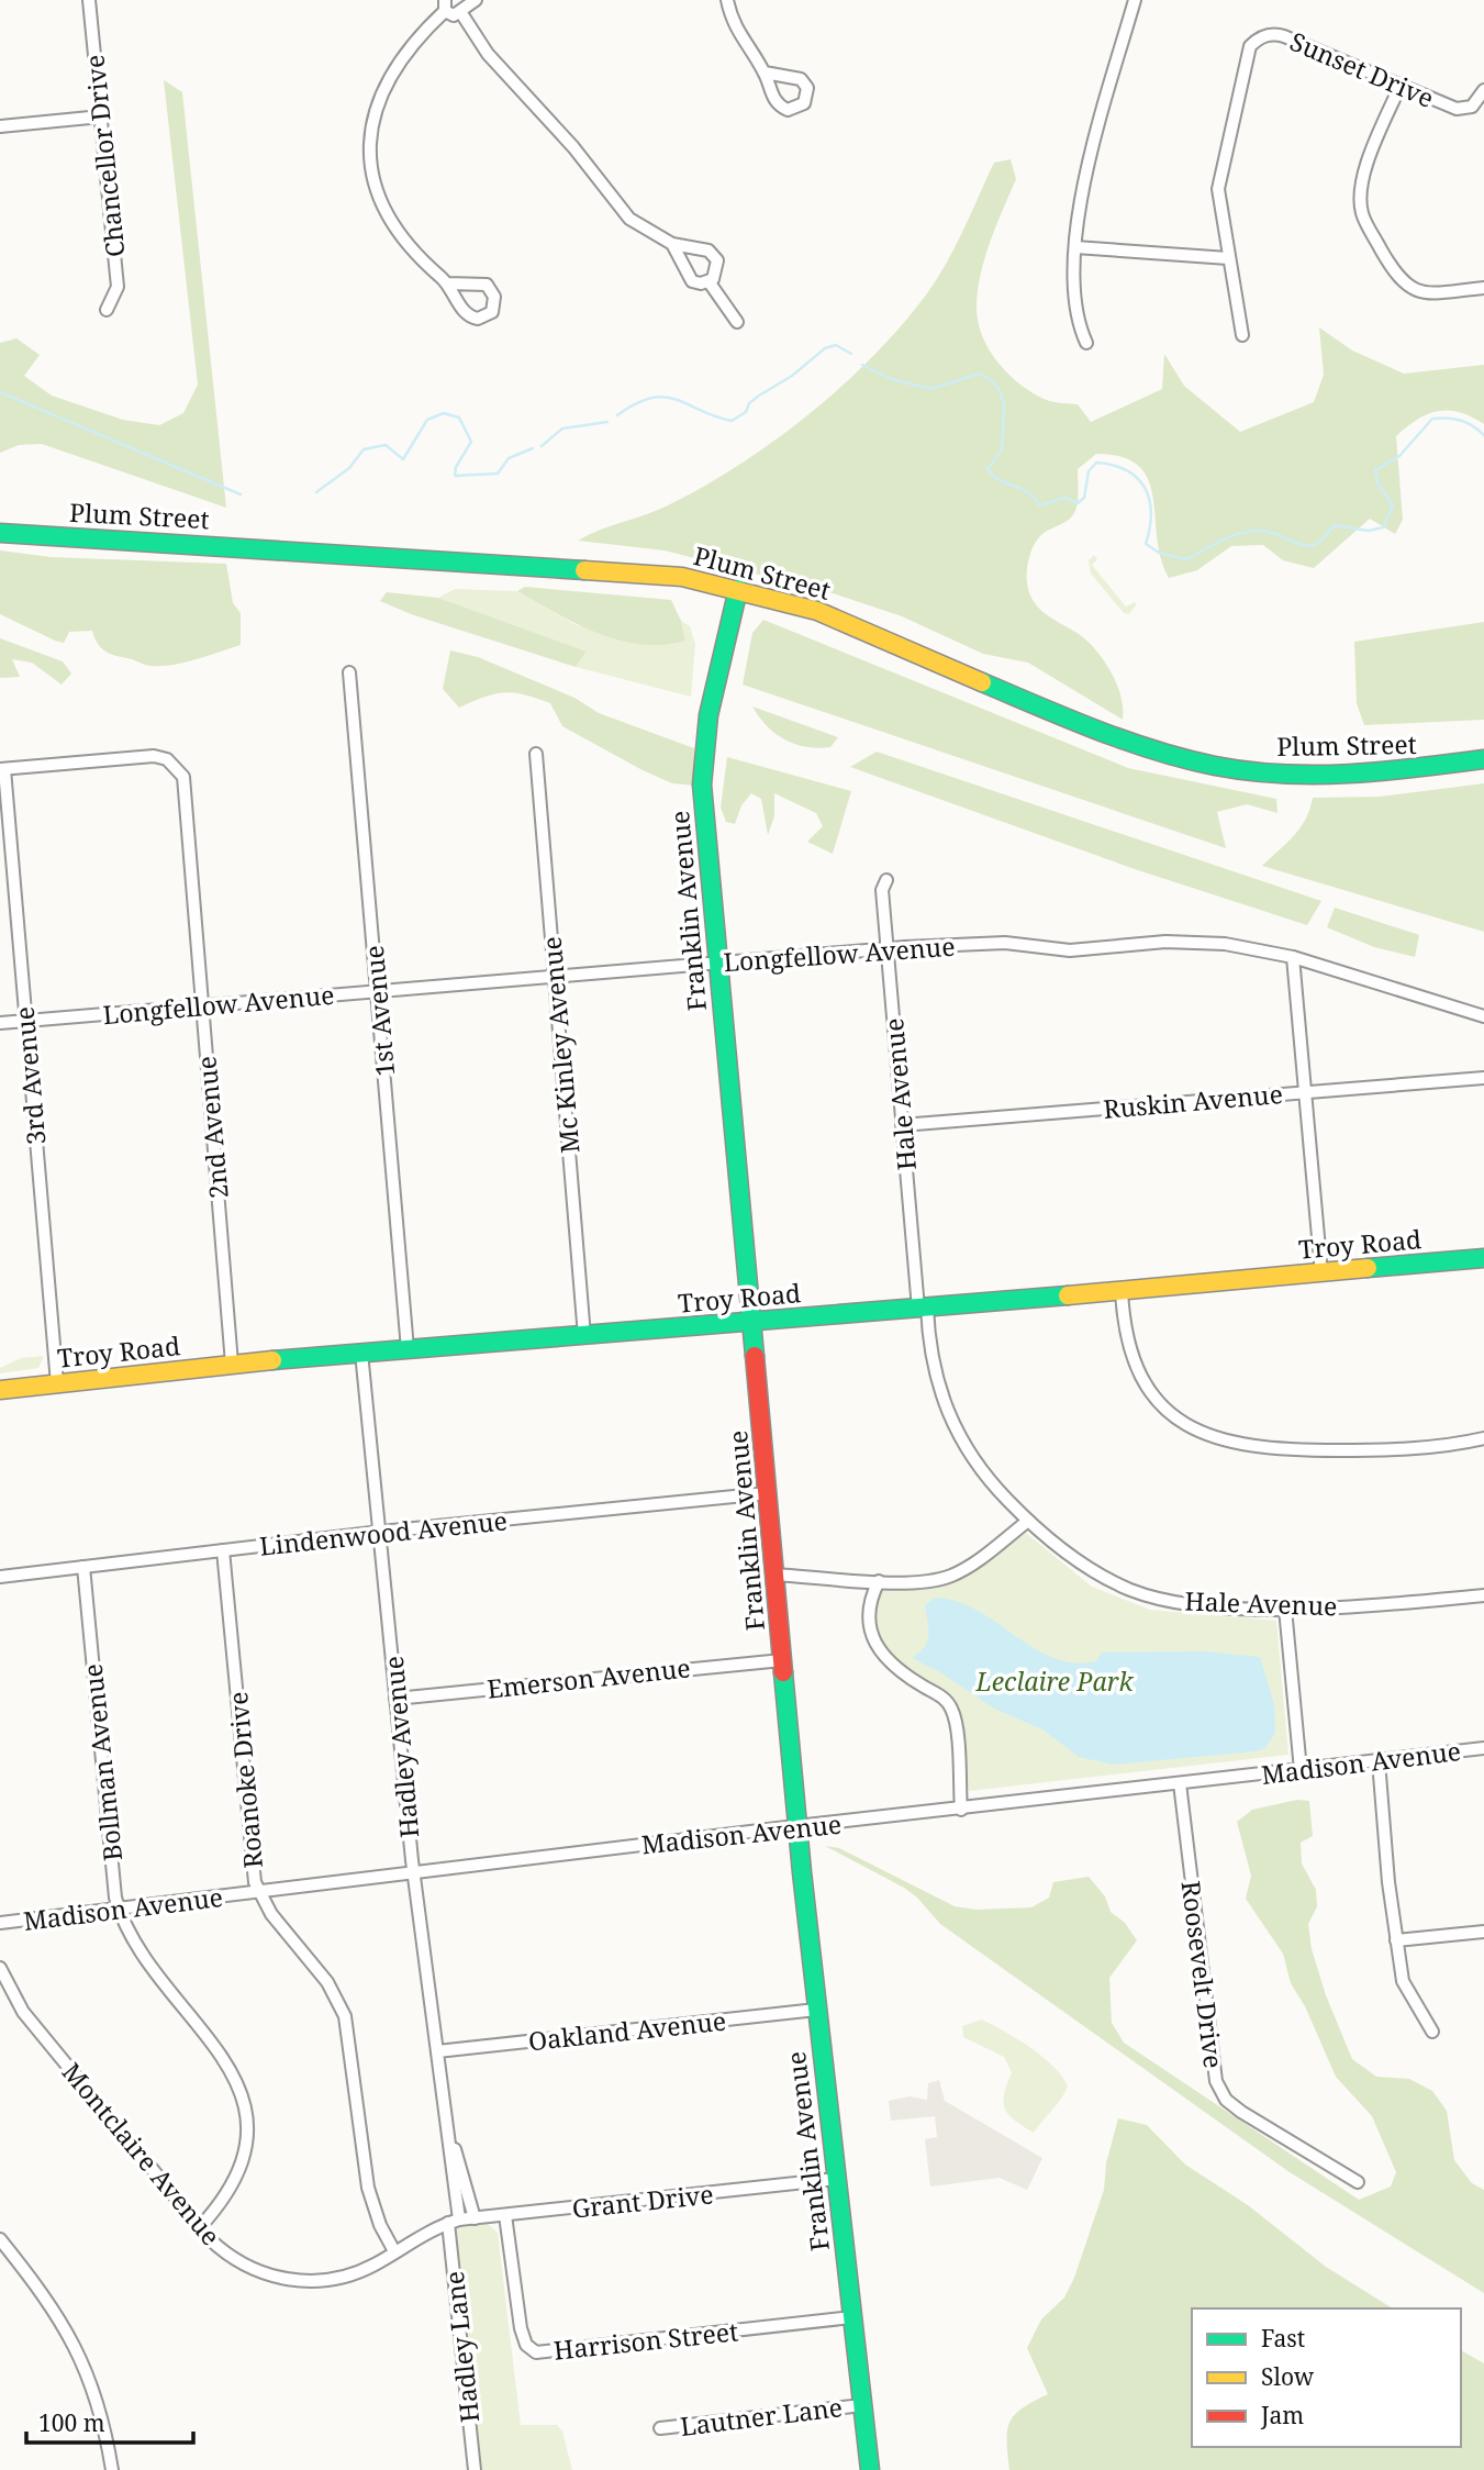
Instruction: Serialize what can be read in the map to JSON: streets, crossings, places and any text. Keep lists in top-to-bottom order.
{
  "streets": {
    "main road": ["Plum Street", "Franklin Avenue", "Troy Road"],
    "street": [
      "Sunset Drive",
      "Chancellor Drive",
      "Longfellow Avenue",
      "1st Avenue",
      "Mc Kinley Avenue",
      "3rd Avenue",
      "Hale Avenue",
      "Ruskin Avenue",
      "2nd Avenue",
      "Lindenwood Avenue",
      "Emerson Avenue",
      "Hadley Avenue",
      "Bollman Avenue",
      "Madison Avenue",
      "Roanoke Drive",
      "Roosevelt Drive",
      "Oakland Avenue",
      "Montclaire Avenue",
      "Grant Drive",
      "Harrison Street",
      "Hadley Lane",
      "Lautner Lane"
    ]
  },
  "crossings": [
    ["Plum Street", "Franklin Avenue"],
    ["Franklin Avenue", "Longfellow Avenue"],
    ["Franklin Avenue", "Troy Road"],
    ["Franklin Avenue", "Lindenwood Avenue"],
    ["Franklin Avenue", "Emerson Avenue"],
    ["Franklin Avenue", "Madison Avenue"],
    ["Franklin Avenue", "Oakland Avenue"],
    ["Franklin Avenue", "Grant Drive"],
    ["Franklin Avenue", "Harrison Street"],
    ["Franklin Avenue", "Lautner Lane"],
    ["Longfellow Avenue", "1st Avenue"],
    ["Longfellow Avenue", "Mc Kinley Avenue"],
    ["Longfellow Avenue", "3rd Avenue"],
    ["Longfellow Avenue", "Hale Avenue"],
    ["Longfellow Avenue", "2nd Avenue"],
    ["1st Avenue", "Troy Road"],
    ["Mc Kinley Avenue", "Troy Road"],
    ["3rd Avenue", "2nd Avenue"],
    ["3rd Avenue", "Troy Road"],
    ["Hale Avenue", "Ruskin Avenue"],
    ["Hale Avenue", "Troy Road"],
    ["2nd Avenue", "Troy Road"],
    ["Troy Road", "Hadley Avenue"],
    ["Lindenwood Avenue", "Hadley Avenue"],
    ["Lindenwood Avenue", "Bollman Avenue"],
    ["Lindenwood Avenue", "Roanoke Drive"],
    ["Emerson Avenue", "Hadley Avenue"],
    ["Hadley Avenue", "Madison Avenue"],
    ["Hadley Avenue", "Oakland Avenue"],
    ["Hadley Avenue", "Montclaire Avenue"],
    ["Hadley Avenue", "Grant Drive"],
    ["Hadley Avenue", "Hadley Lane"],
    ["Bollman Avenue", "Madison Avenue"],
    ["Bollman Avenue", "Montclaire Avenue"],
    ["Madison Avenue", "Roanoke Drive"],
    ["Madison Avenue", "Roosevelt Drive"],
    ["Roanoke Drive", "Montclaire Avenue"],
    ["Montclaire Avenue", "Grant Drive"],
    ["Montclaire Avenue", "Hadley Lane"],
    ["Grant Drive", "Harrison Street"],
    ["Grant Drive", "Hadley Lane"]
  ],
  "parks": ["Leclaire Park"],
  "legend": ["Fast", "Slow", "Jam"],
  "scale_bar": "100 m"
}
